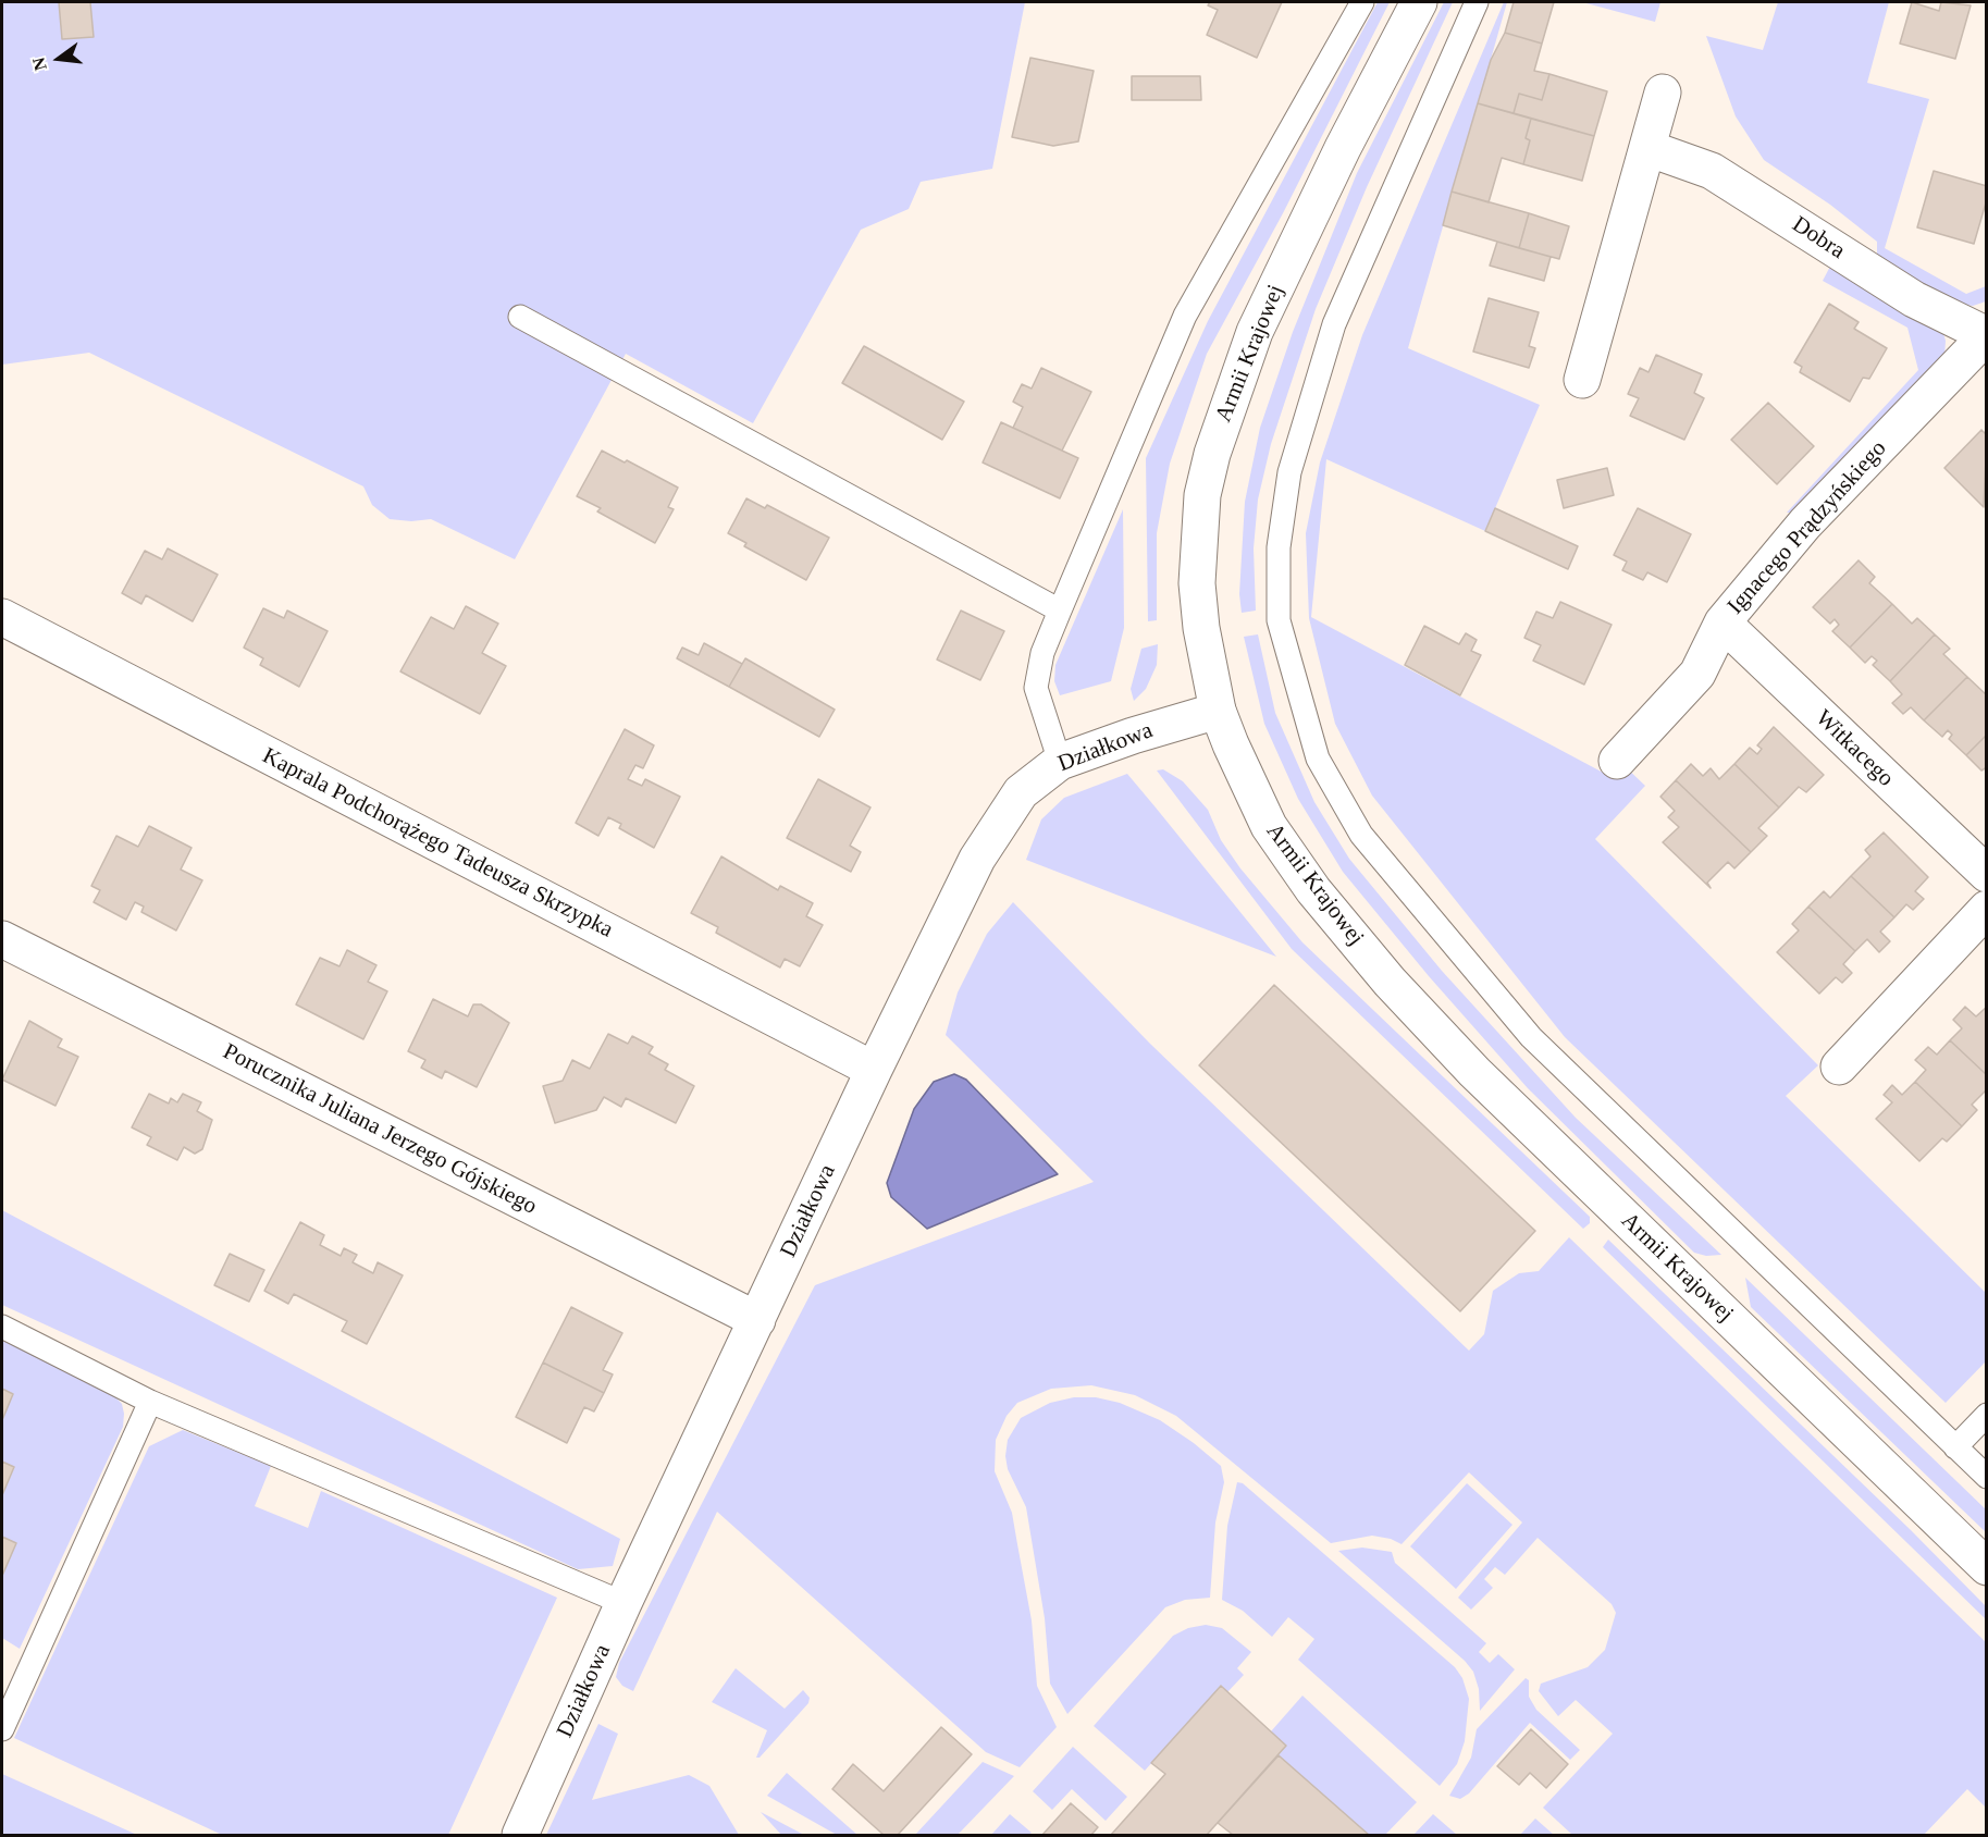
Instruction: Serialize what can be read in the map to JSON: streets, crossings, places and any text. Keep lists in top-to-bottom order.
{
  "streets": {
    "street": [
      "Dobra",
      "Armii Krajowej",
      "Ignacego Prądzyńskiego",
      "Działkowa",
      "Witkacego",
      "Kaprala Podchorążego Tadeusza Skrzypka",
      "Porucznika Juliana Jerzego Gójskiego"
    ]
  },
  "crossings": [
    ["Dobra", "Ignacego Prądzyńskiego"],
    ["Armii Krajowej", "Działkowa"],
    ["Ignacego Prądzyńskiego", "Witkacego"],
    ["Działkowa", "Kaprala Podchorążego Tadeusza Skrzypka"],
    ["Działkowa", "Porucznika Juliana Jerzego Gójskiego"]
  ],
  "north": "left"
}
